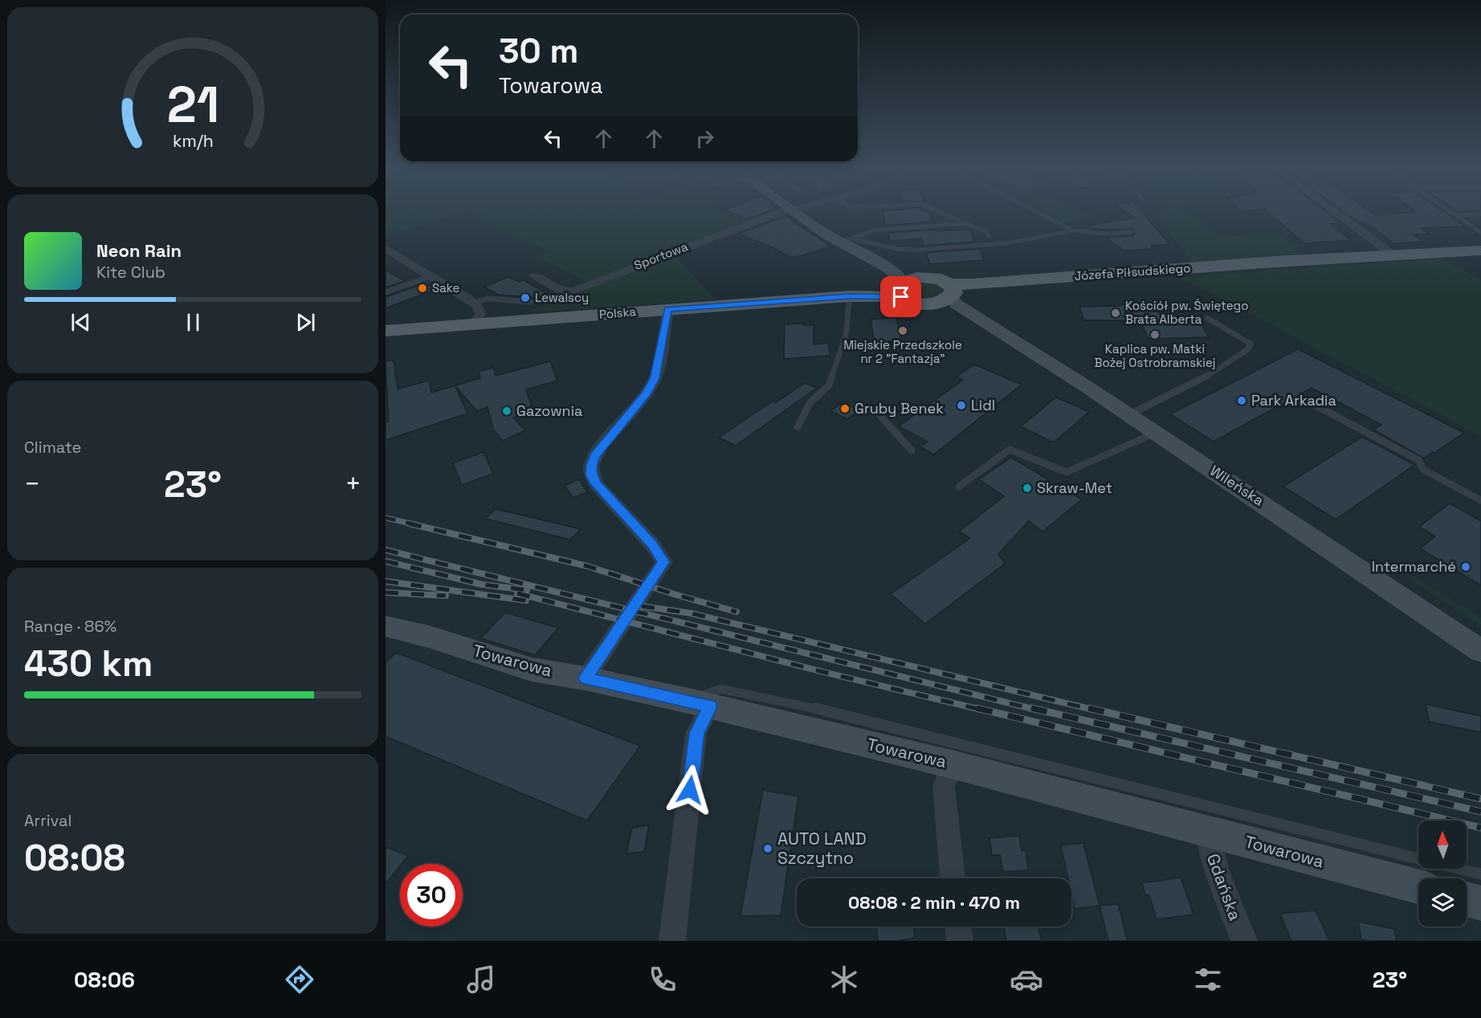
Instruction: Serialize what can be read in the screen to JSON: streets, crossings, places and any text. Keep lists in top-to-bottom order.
{
  "streets": {
    "main road": ["Józefa Piłsudskiego", "Polska"],
    "street": [
      "Sportowa",
      "Wileńska",
      "Towarowa",
      "Gdańska"
    ]
  },
  "crossings": [
    ["Józefa Piłsudskiego", "Wileńska"],
    ["Towarowa", "Gdańska"]
  ],
  "places": [
    "Sake",
    "Lewalscy",
    "Kościół pw. Świętego Brata Alberta",
    "Miejskie Przedszkole nr 2 \"Fantazja\"",
    "Kaplica pw. Matki Bożej Ostrobramskiej",
    "Park Arkadia",
    "Lidl",
    "Gruby Benek",
    "Gazownia",
    "Skraw-Met",
    "Intermarché",
    "AUTO LAND Szczytno"
  ],
  "north": "top",
  "page": {
    "turn": ["30 m", "Towarowa"],
    "song": ["Neon Rain", "Kite Club"],
    "tile": [
      "Climate",
      ["Range · 86%", "430 km"],
      ["Arrival", "08:08"]
    ],
    "heat": ["−", "23°", "+"],
    "limit": "30",
    "trip": "08:08 · 2 min · 470 m",
    "tabs": ["08:06", "23°"],
    "gauge": ["21", "km/h"]
  }
}
